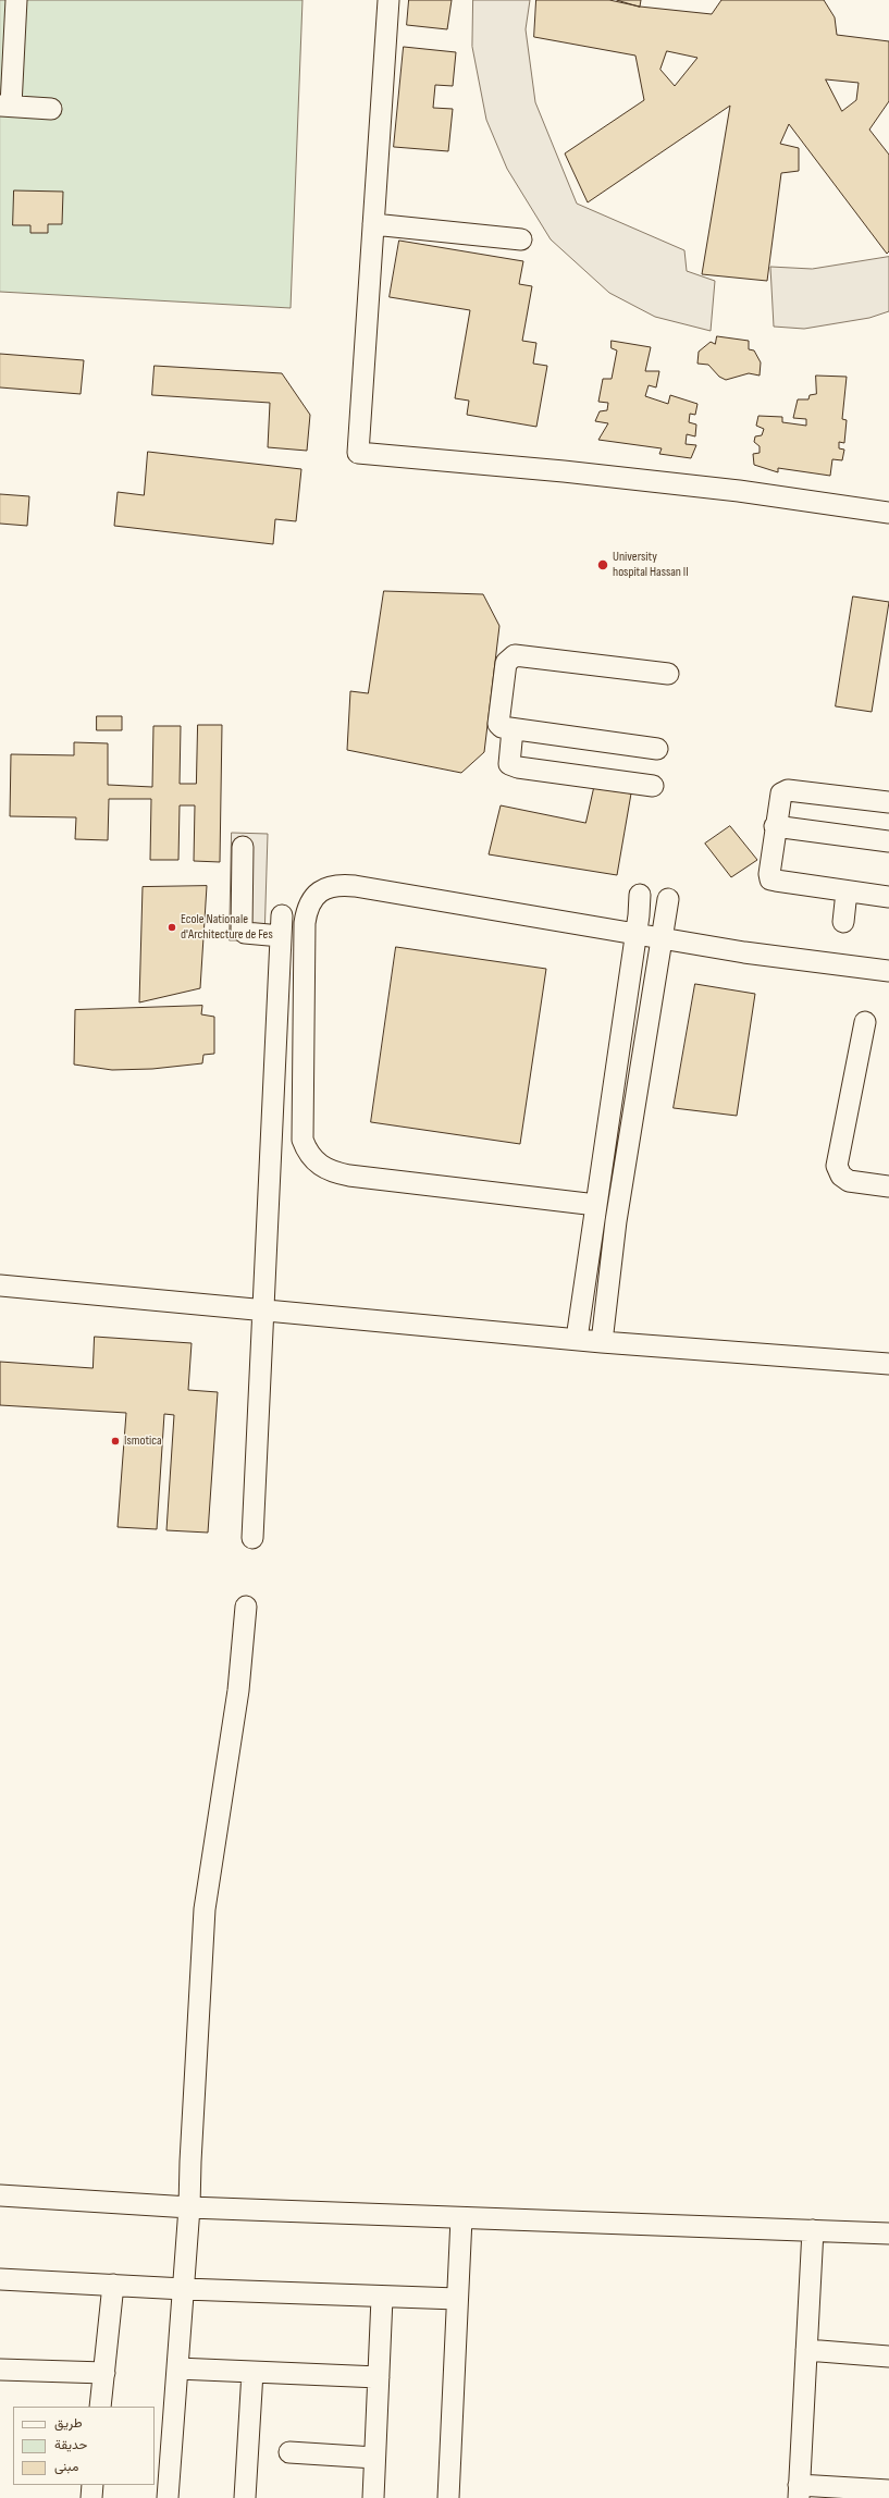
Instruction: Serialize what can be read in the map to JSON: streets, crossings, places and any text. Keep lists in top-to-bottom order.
{
  "places": ["University hospital Hassan II", "Ecole Nationale d'Architecture de Fes", "Ismotica"],
  "legend": ["طريق", "حديقة", "مبنى"]
}
